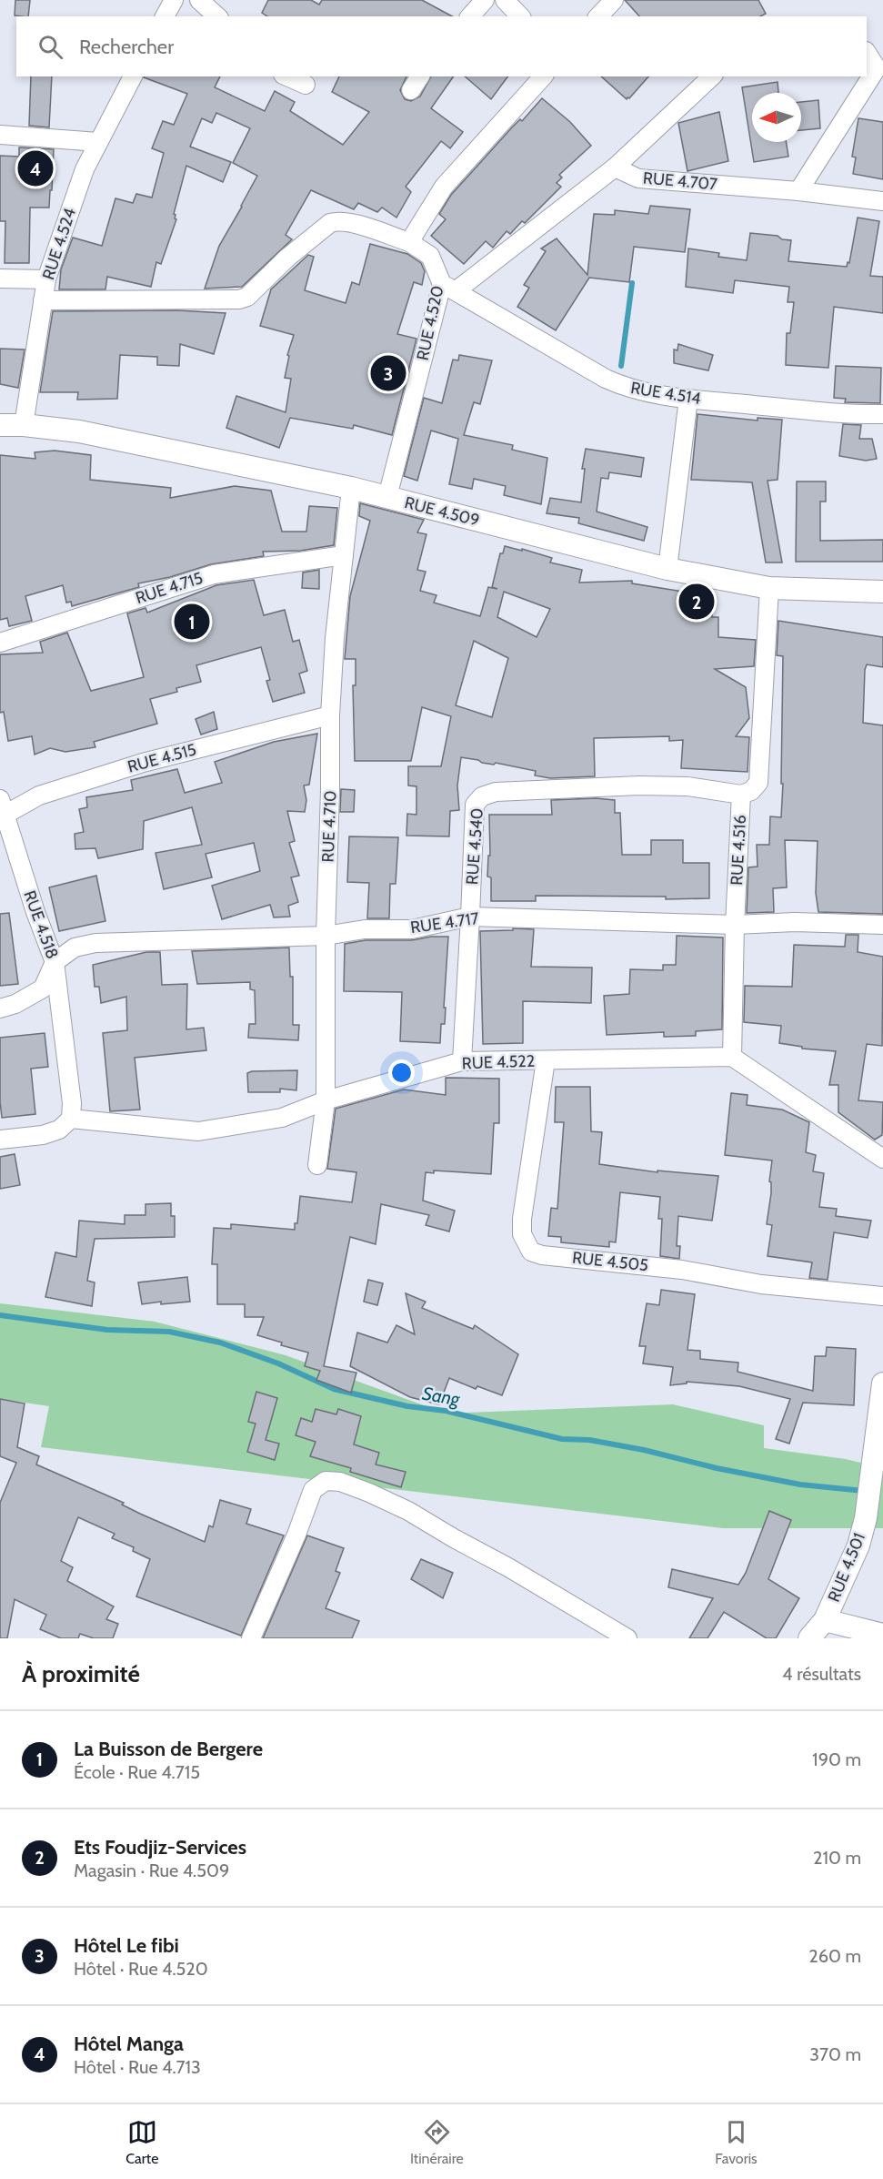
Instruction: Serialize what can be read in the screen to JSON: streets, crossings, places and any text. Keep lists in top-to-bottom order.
{
  "streets": {
    "street": [
      "RUE 4.707",
      "RUE 4.524",
      "RUE 4.520",
      "RUE 4.514",
      "RUE 4.509",
      "RUE 4.715",
      "RUE 4.515",
      "RUE 4.710",
      "RUE 4.540",
      "RUE 4.516",
      "RUE 4.717",
      "RUE 4.518",
      "RUE 4.522",
      "RUE 4.505",
      "RUE 4.501"
    ]
  },
  "crossings": [
    ["RUE 4.524", "RUE 4.520"],
    ["RUE 4.524", "RUE 4.509"],
    ["RUE 4.520", "RUE 4.514"],
    ["RUE 4.520", "RUE 4.509"],
    ["RUE 4.509", "RUE 4.710"],
    ["RUE 4.509", "RUE 4.516"],
    ["RUE 4.715", "RUE 4.710"],
    ["RUE 4.515", "RUE 4.710"],
    ["RUE 4.515", "RUE 4.518"],
    ["RUE 4.710", "RUE 4.717"],
    ["RUE 4.710", "RUE 4.522"],
    ["RUE 4.540", "RUE 4.516"],
    ["RUE 4.540", "RUE 4.717"],
    ["RUE 4.540", "RUE 4.522"],
    ["RUE 4.516", "RUE 4.717"],
    ["RUE 4.516", "RUE 4.522"],
    ["RUE 4.717", "RUE 4.518"],
    ["RUE 4.518", "RUE 4.522"],
    ["RUE 4.522", "RUE 4.505"]
  ],
  "water": ["Sang"],
  "north": "left",
  "page": {
    "search": "Rechercher",
    "pins": [
      "4",
      "3",
      "2",
      "1"
    ],
    "heading": ["À proximité", "4 résultats"],
    "list": [
      {
        "mark": "1",
        "name": "La Buisson de Bergere",
        "note": "École · Rue 4.715",
        "value": "190 m"
      },
      {
        "mark": "2",
        "name": "Ets Foudjiz-Services",
        "note": "Magasin · Rue 4.509",
        "value": "210 m"
      },
      {
        "mark": "3",
        "name": "Hôtel Le fibi",
        "note": "Hôtel · Rue 4.520",
        "value": "260 m"
      },
      {
        "mark": "4",
        "name": "Hôtel Manga",
        "note": "Hôtel · Rue 4.713",
        "value": "370 m"
      }
    ],
    "nav": ["Carte", "Itinéraire", "Favoris"]
  }
}
